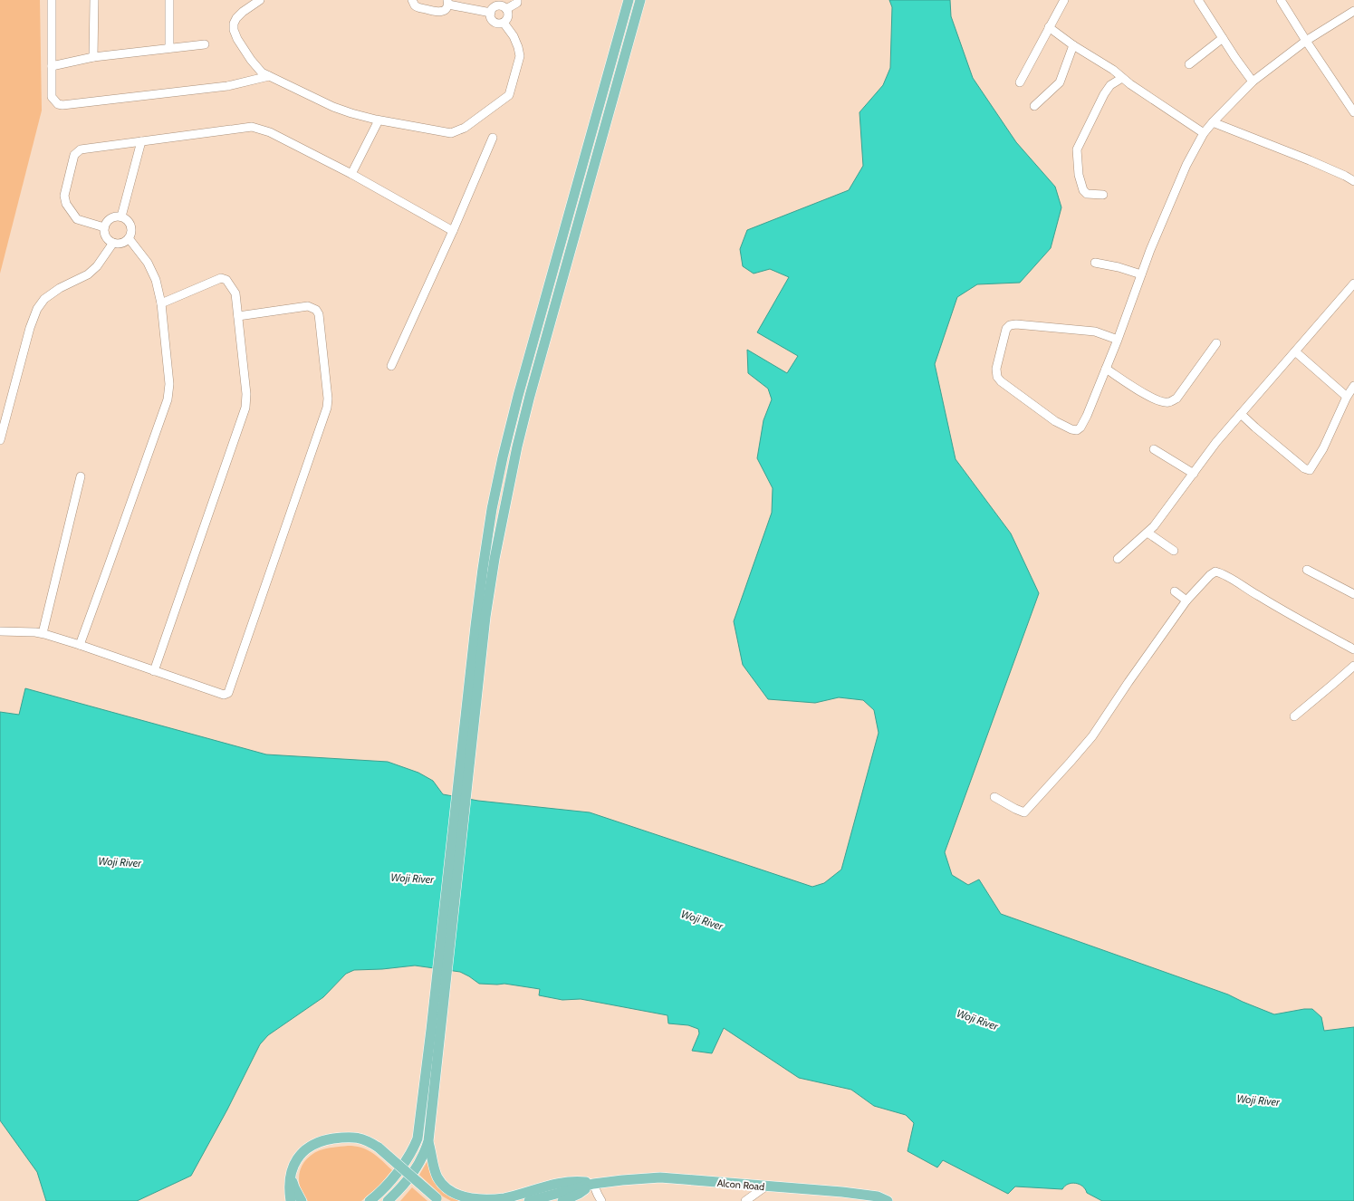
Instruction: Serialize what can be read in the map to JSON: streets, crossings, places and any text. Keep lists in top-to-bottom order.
{
  "streets": {
    "main road": ["Alcon Road"]
  },
  "water": ["Woji River"]
}
